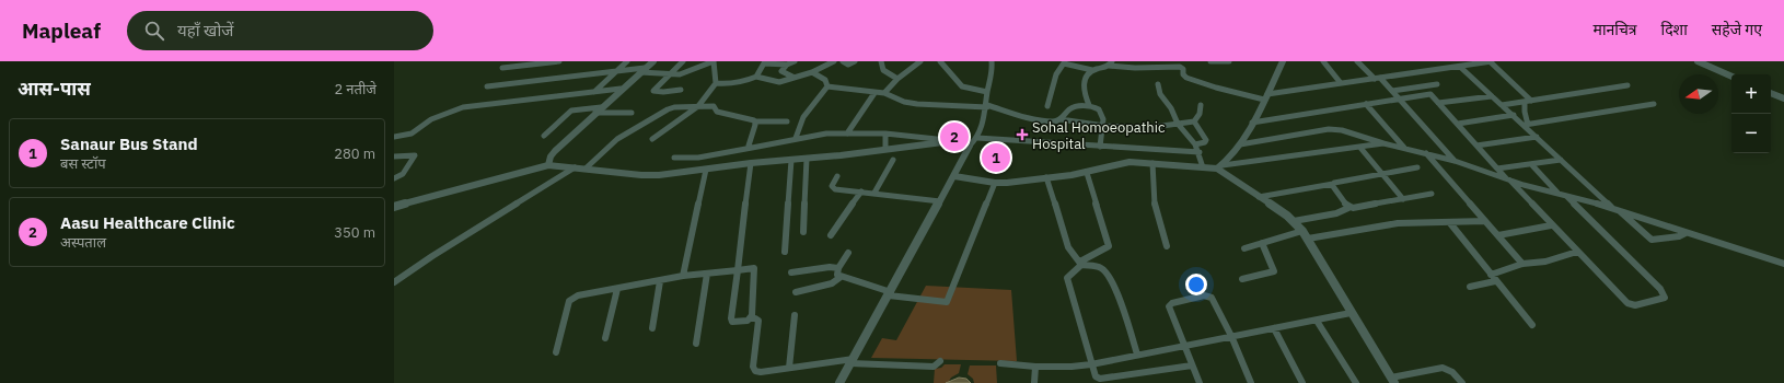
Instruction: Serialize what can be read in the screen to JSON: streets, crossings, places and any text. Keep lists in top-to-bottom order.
{
  "places": {
    "health": ["Sohal Homoeopathic Hospital"]
  },
  "north": "left",
  "page": {
    "header": "Mapleaf",
    "search": "यहाँ खोजें",
    "nav": ["मानचित्र", "दिशा", "सहेजे गए"],
    "heading": ["आस-पास", "2 नतीजे"],
    "map_buttons": ["+", "−"],
    "list": [
      {
        "mark": "1",
        "name": "Sanaur Bus Stand",
        "note": "बस स्टॉप",
        "value": "280 m"
      },
      {
        "mark": "2",
        "name": "Aasu Healthcare Clinic",
        "note": "अस्पताल",
        "value": "350 m"
      }
    ],
    "pins": ["2", "1"]
  }
}
